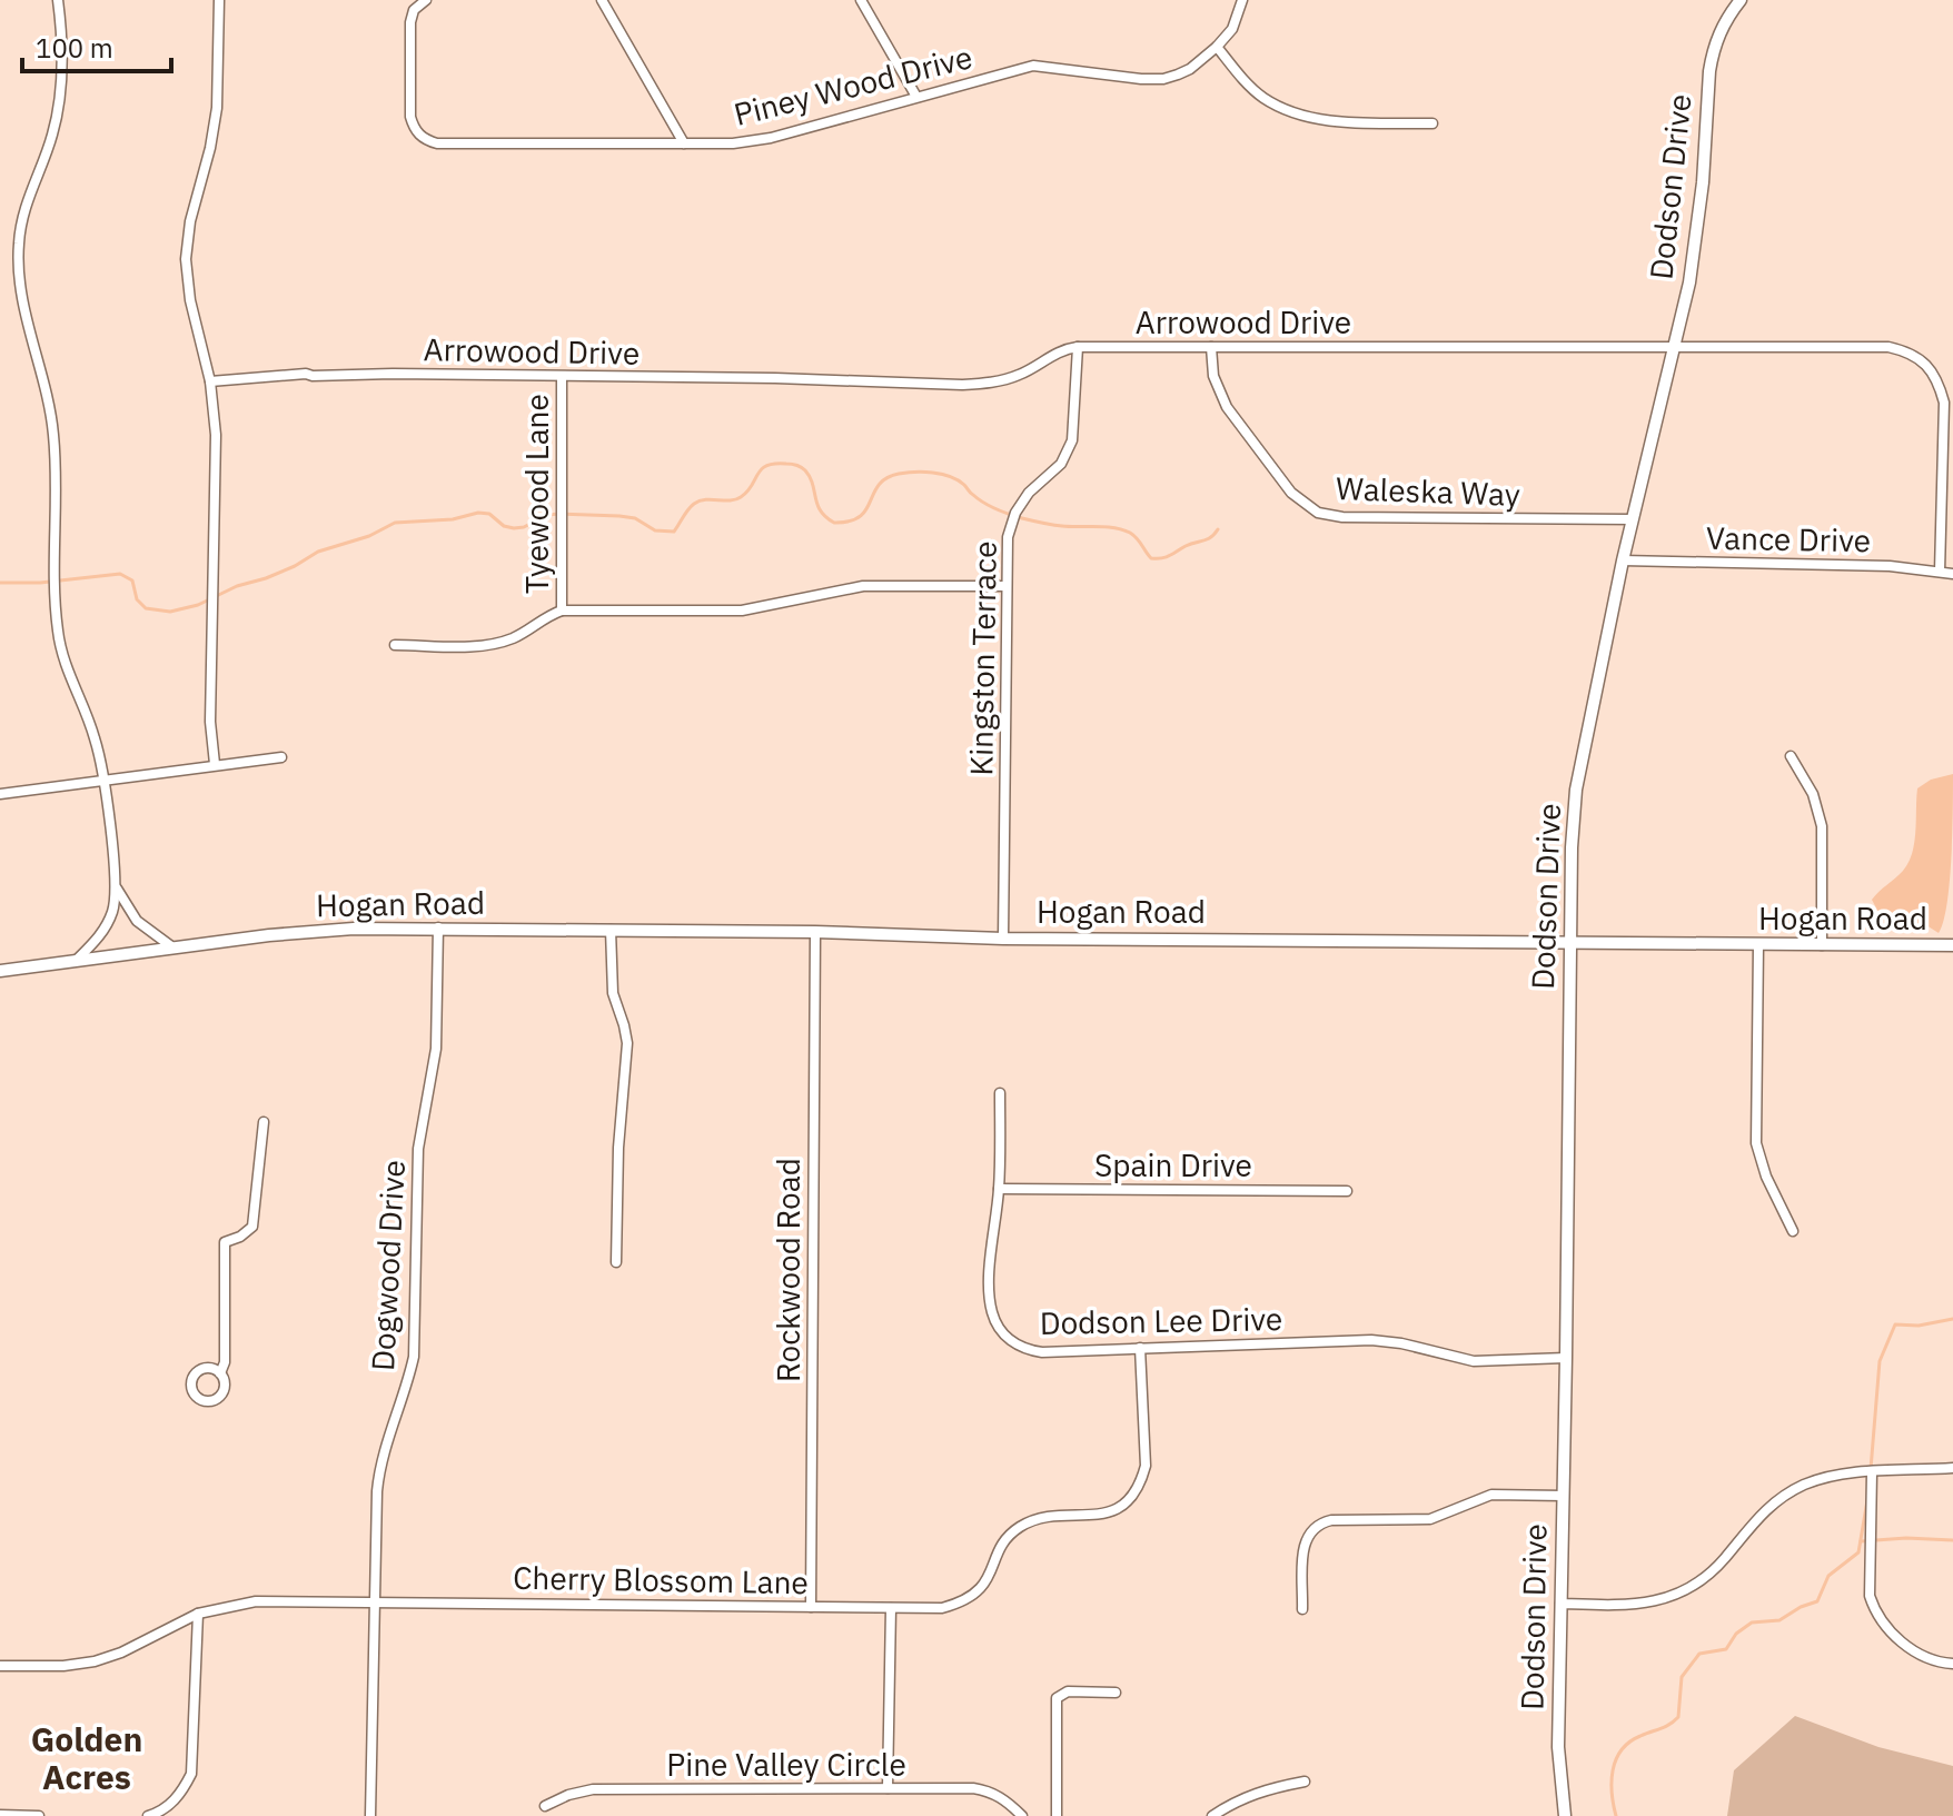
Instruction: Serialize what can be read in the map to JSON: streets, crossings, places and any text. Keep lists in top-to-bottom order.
{
  "streets": {
    "street": [
      "Piney Wood Drive",
      "Dodson Drive",
      "Arrowood Drive",
      "Waleska Way",
      "Tyewood Lane",
      "Vance Drive",
      "Kingston Terrace",
      "Hogan Road",
      "Spain Drive",
      "Dogwood Drive",
      "Rockwood Road",
      "Dodson Lee Drive",
      "Cherry Blossom Lane",
      "Pine Valley Circle"
    ]
  },
  "crossings": [
    ["Dodson Drive", "Arrowood Drive"],
    ["Dodson Drive", "Waleska Way"],
    ["Dodson Drive", "Vance Drive"],
    ["Dodson Drive", "Hogan Road"],
    ["Dodson Drive", "Dodson Lee Drive"],
    ["Arrowood Drive", "Waleska Way"],
    ["Arrowood Drive", "Tyewood Lane"],
    ["Arrowood Drive", "Vance Drive"],
    ["Arrowood Drive", "Kingston Terrace"],
    ["Kingston Terrace", "Hogan Road"],
    ["Hogan Road", "Dogwood Drive"],
    ["Hogan Road", "Rockwood Road"],
    ["Spain Drive", "Dodson Lee Drive"],
    ["Dogwood Drive", "Cherry Blossom Lane"],
    ["Rockwood Road", "Cherry Blossom Lane"],
    ["Dodson Lee Drive", "Cherry Blossom Lane"]
  ],
  "districts": ["Golden Acres"],
  "scale_bar": "100 m"
}
